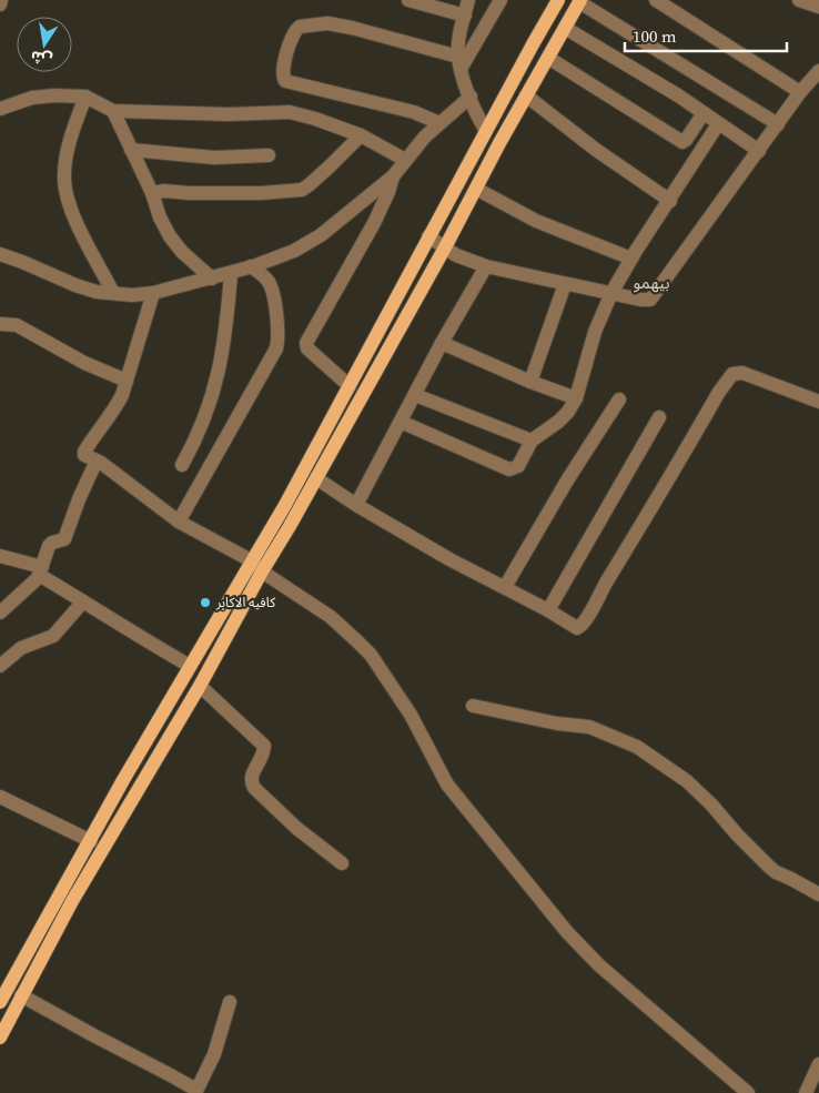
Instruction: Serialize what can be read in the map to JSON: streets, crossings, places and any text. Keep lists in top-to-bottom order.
{
  "districts": ["بيهمو"],
  "places": ["كافيه الاكابر"],
  "scale_bar": "100 m",
  "north": "bottom"
}
